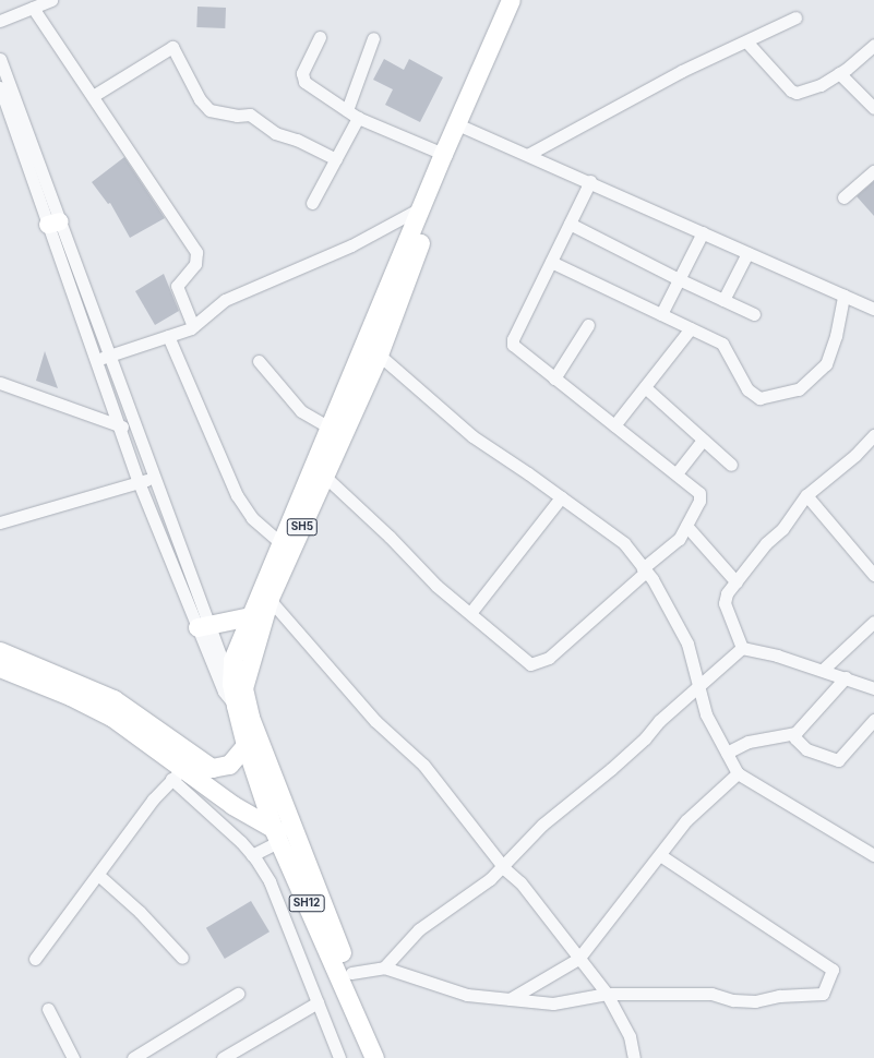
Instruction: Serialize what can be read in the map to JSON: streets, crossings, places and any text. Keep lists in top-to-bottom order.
{
  "streets": {
    "main road": ["SH5", "SH12"]
  },
  "crossings": [
    ["SH5", "SH12"]
  ]
}
